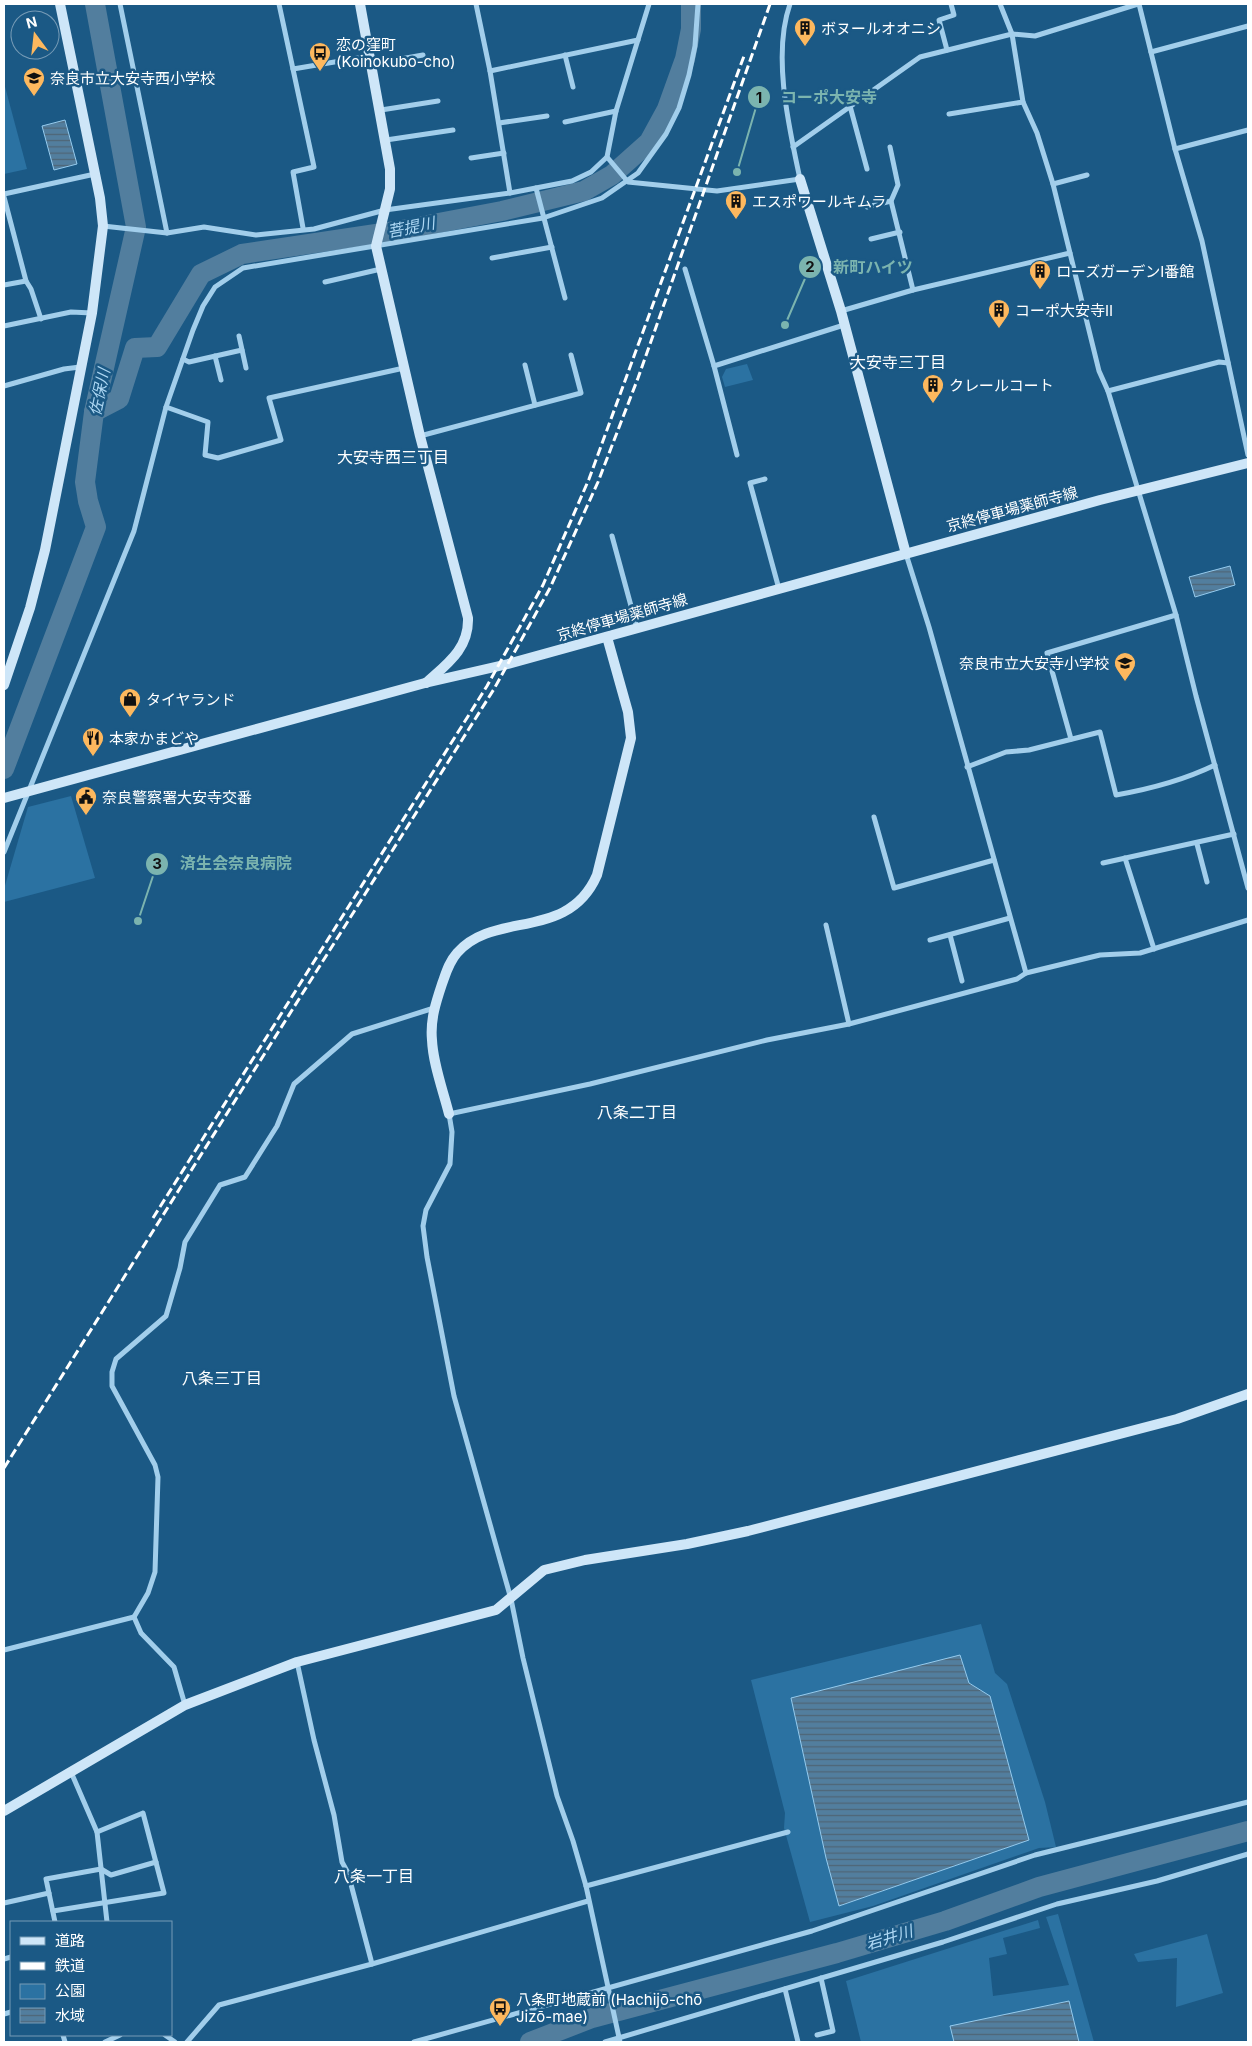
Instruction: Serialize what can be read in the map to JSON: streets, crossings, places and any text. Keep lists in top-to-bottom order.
{
  "streets": {
    "street": ["京終停車場薬師寺線"]
  },
  "districts": [
    "大安寺三丁目",
    "大安寺西三丁目",
    "八条二丁目",
    "八条三丁目",
    "八条一丁目"
  ],
  "water": ["菩提川", "佐保川", "岩井川"],
  "places": {
    "building": [
      "ボヌールオオニシ",
      "エスポワールキムラ",
      "ローズガーデンⅠ番館",
      "コーポ大安寺Ⅱ",
      "クレールコート"
    ],
    "bus stop": ["恋の窪町 (Koinokubo-cho)", "八条町地蔵前 (Hachijō-chō Jizō-mae)"],
    "school or university": ["奈良市立大安寺西小学校", "奈良市立大安寺小学校"],
    "other": ["コーポ大安寺", "新町ハイツ", "済生会奈良病院"],
    "shop": ["タイヤランド"],
    "restaurant": ["本家かまどや"],
    "public building": ["奈良警察署大安寺交番"]
  },
  "legend": [
    "道路",
    "鉄道",
    "公園",
    "水域"
  ],
  "north": "top"
}
